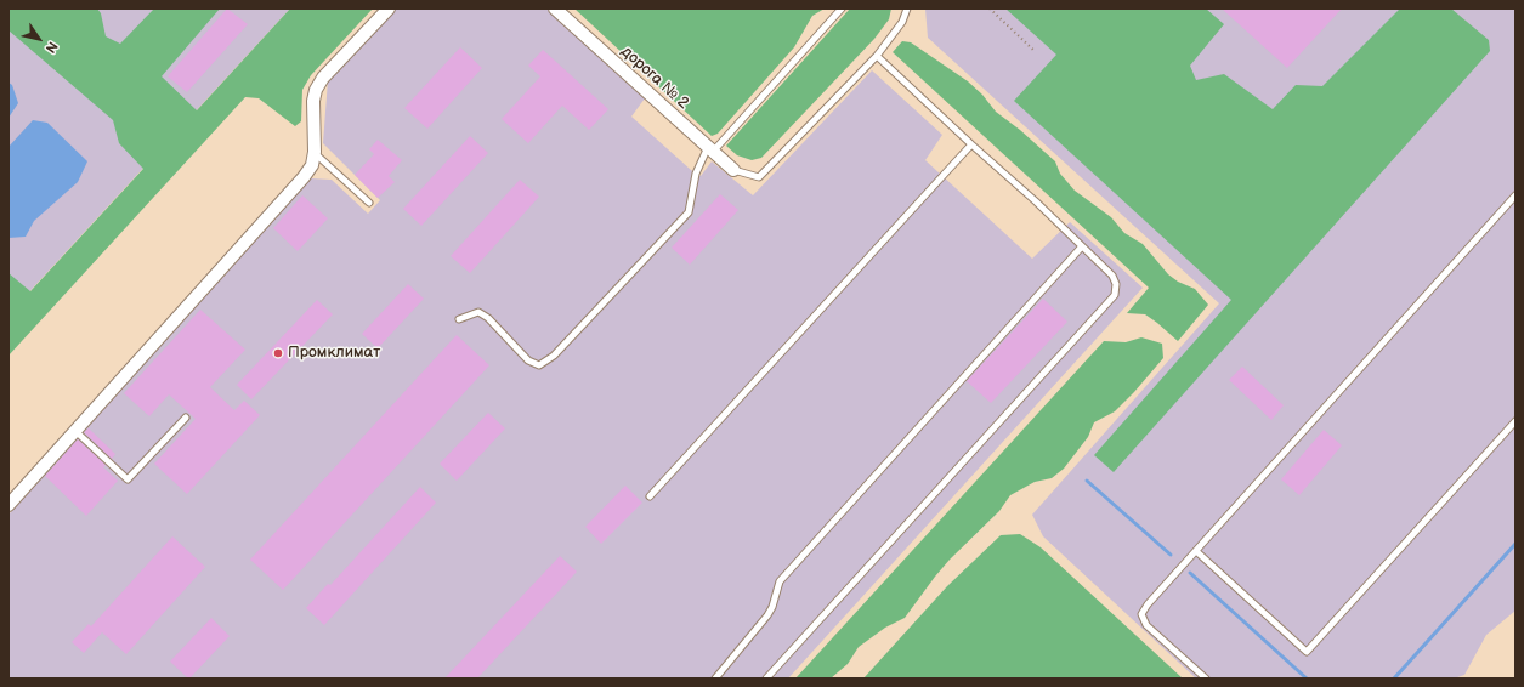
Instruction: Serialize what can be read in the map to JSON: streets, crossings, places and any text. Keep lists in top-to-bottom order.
{
  "streets": {
    "street": ["дорога № 2"]
  },
  "places": ["Промклимат"],
  "north": "bottom right"
}
